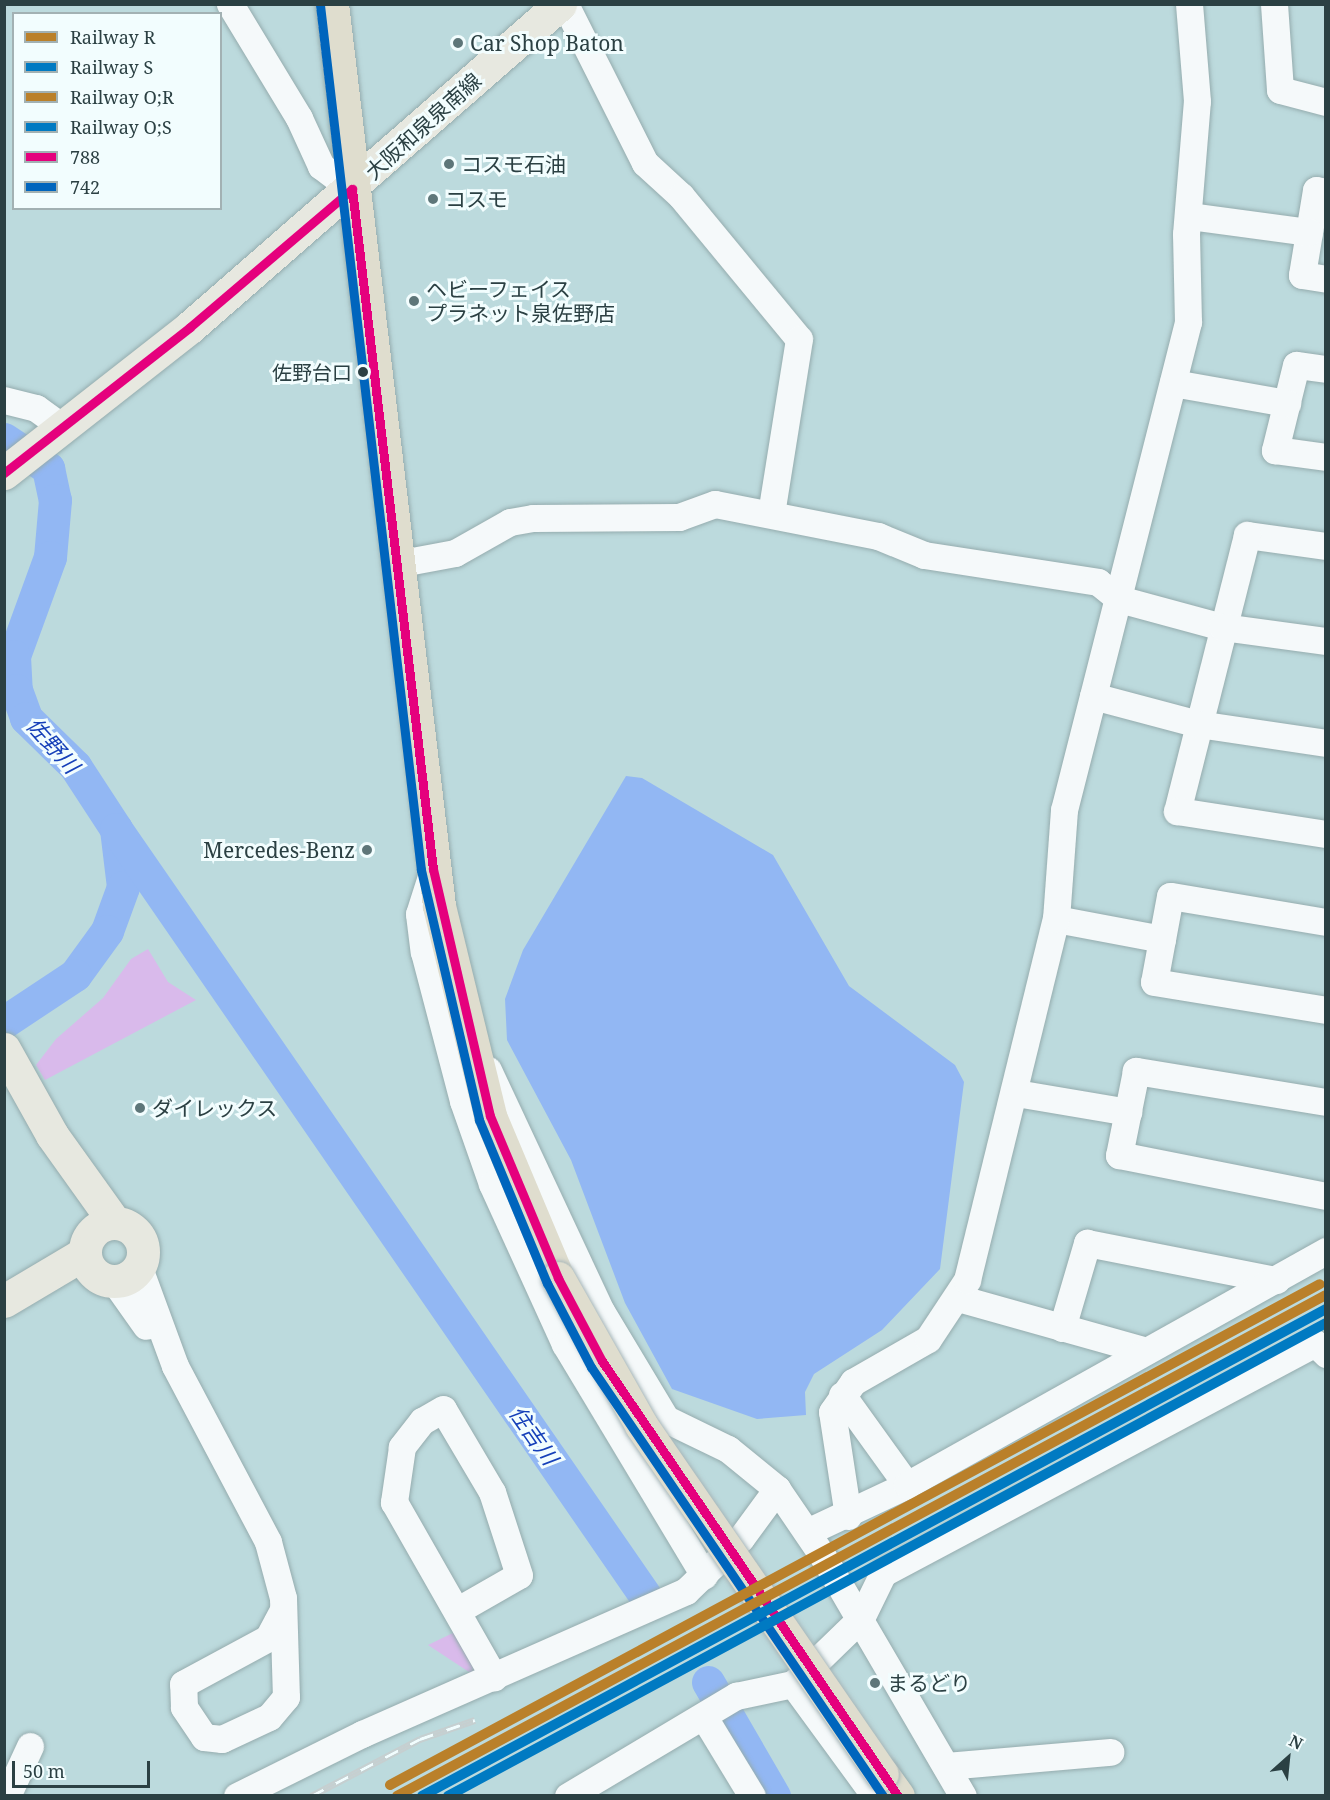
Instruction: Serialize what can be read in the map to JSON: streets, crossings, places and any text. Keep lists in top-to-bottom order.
{
  "streets": {
    "main road": ["大阪和泉泉南線"]
  },
  "water": ["佐野川", "住吉川"],
  "places": [
    "Car Shop Baton",
    "コスモ石油",
    "コスモ",
    "ヘビーフェイス プラネット泉佐野店",
    "佐野台口",
    "Mercedes-Benz",
    "ダイレックス",
    "まるどり"
  ],
  "lines": [
    "transit line 742",
    "transit line 788",
    "rail line O;R",
    "rail line R",
    "rail line S",
    "rail line O;S"
  ],
  "legend": [
    "Railway R",
    "Railway S",
    "Railway O;R",
    "Railway O;S",
    "788",
    "742"
  ],
  "scale_bar": "50 m",
  "north": "top right"
}
